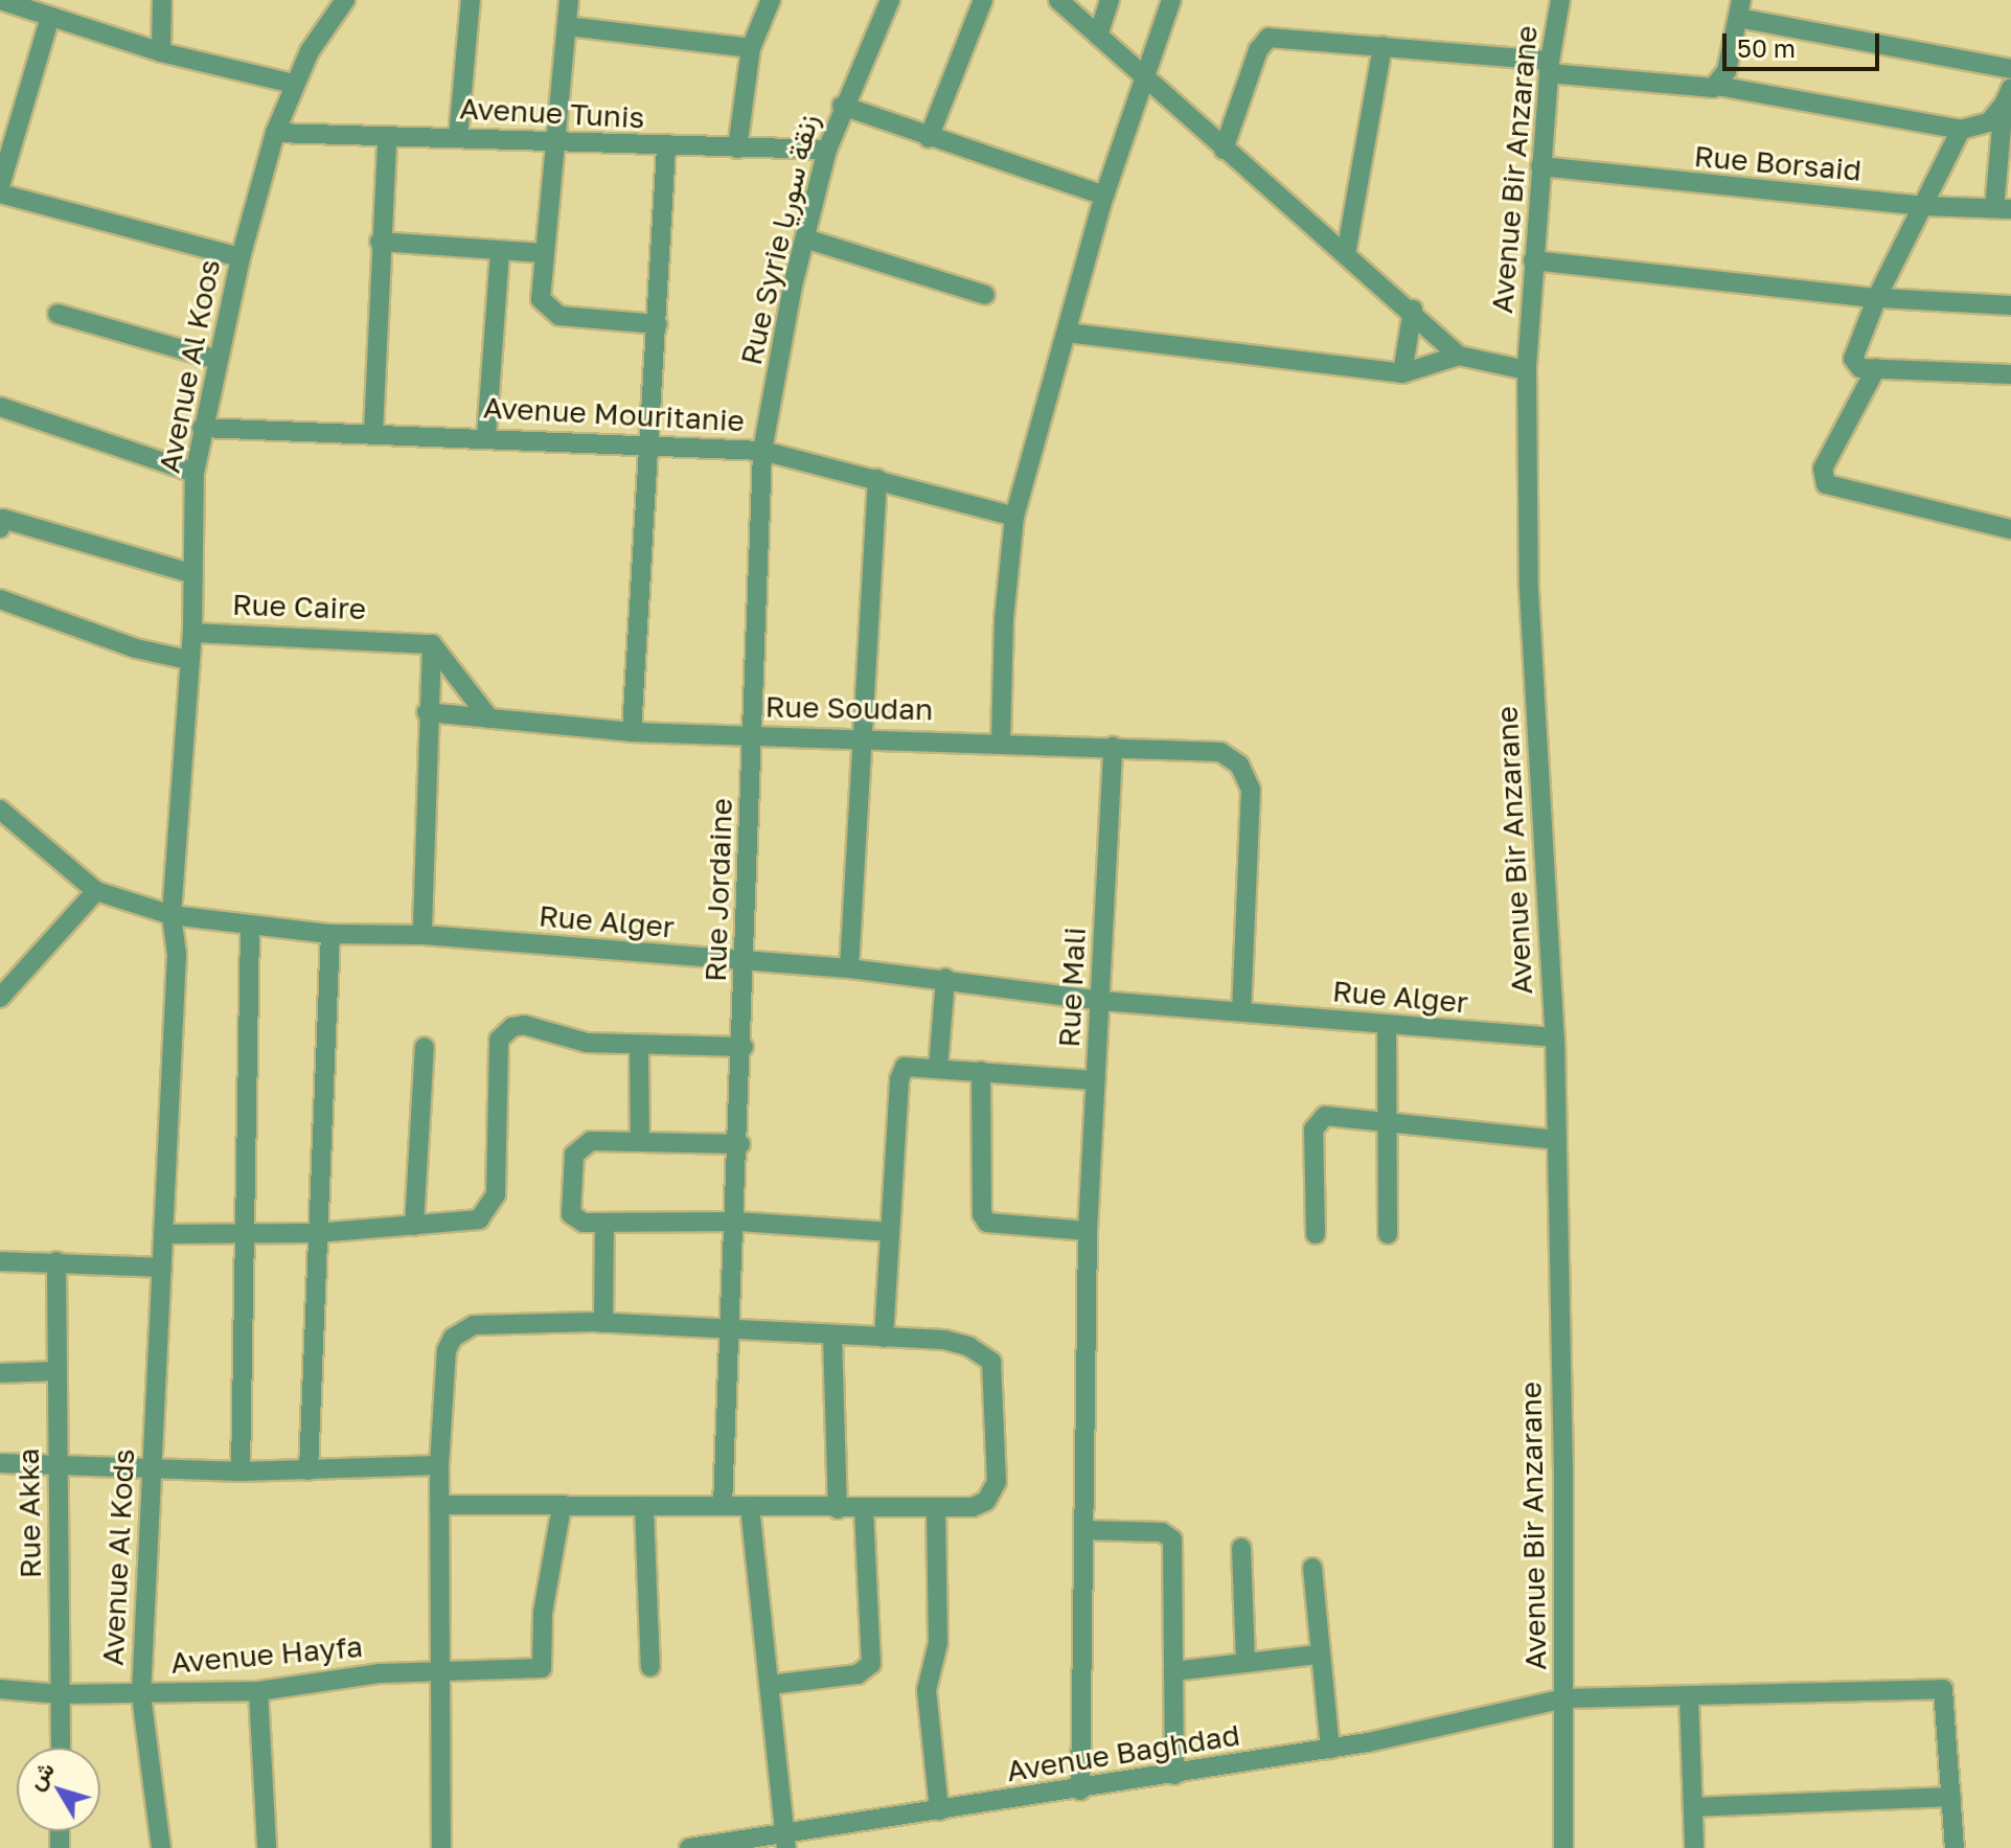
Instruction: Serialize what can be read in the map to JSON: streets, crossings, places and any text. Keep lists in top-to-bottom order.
{
  "streets": {
    "street": [
      "Avenue Tunis",
      "Rue Borsaid",
      "Avenue Bir Anzarane",
      "Rue Syrie زنقة سوريا",
      "Avenue Al Koos",
      "Avenue Mouritanie",
      "Rue Caire",
      "Rue Soudan",
      "Rue Jordaine",
      "Rue Alger",
      "Rue Mali",
      "Rue Akka",
      "Avenue Al Kods",
      "Avenue Hayfa",
      "Avenue Baghdad"
    ]
  },
  "crossings": [
    ["Avenue Tunis", "Rue Syrie زنقة سوريا"],
    ["Avenue Tunis", "Avenue Al Koos"],
    ["Rue Borsaid", "Avenue Bir Anzarane"],
    ["Avenue Bir Anzarane", "Rue Alger"],
    ["Avenue Bir Anzarane", "Avenue Baghdad"],
    ["Rue Syrie زنقة سوريا", "Avenue Mouritanie"],
    ["Rue Syrie زنقة سوريا", "Rue Jordaine"],
    ["Avenue Al Koos", "Avenue Mouritanie"],
    ["Avenue Al Koos", "Rue Caire"],
    ["Avenue Al Koos", "Rue Alger"],
    ["Avenue Al Koos", "Avenue Al Kods"],
    ["Avenue Mouritanie", "Rue Jordaine"],
    ["Rue Soudan", "Rue Jordaine"],
    ["Rue Soudan", "Rue Alger"],
    ["Rue Soudan", "Rue Mali"],
    ["Rue Jordaine", "Rue Alger"],
    ["Rue Alger", "Rue Mali"],
    ["Rue Mali", "Avenue Baghdad"],
    ["Rue Akka", "Avenue Hayfa"],
    ["Avenue Al Kods", "Avenue Hayfa"]
  ],
  "scale_bar": "50 m",
  "north": "top left"
}
